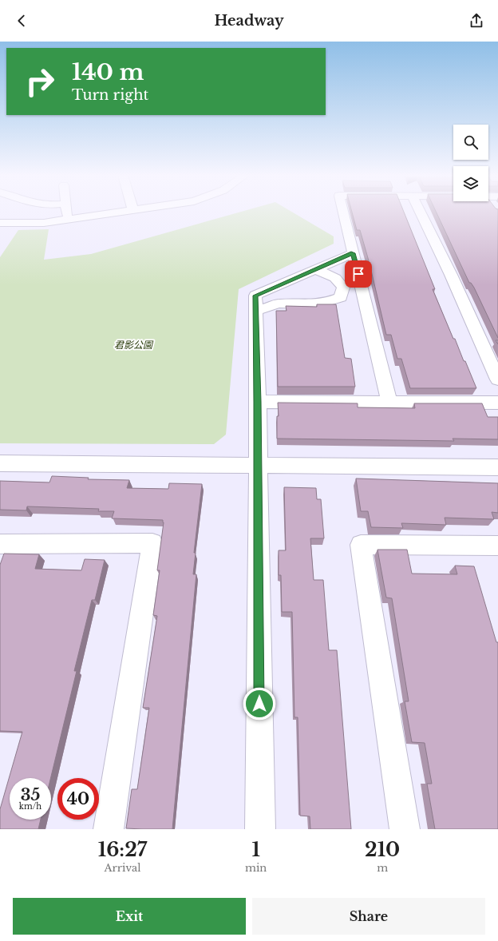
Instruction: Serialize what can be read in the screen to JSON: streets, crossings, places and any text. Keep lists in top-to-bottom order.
{
  "parks": ["君影公園"],
  "page": {
    "header": "Headway",
    "turn": ["140 m", "Turn right"],
    "speed": "35 km/h",
    "limit": "40",
    "eta": [
      "16:27",
      "Arrival",
      "1",
      "min",
      "210",
      "m"
    ],
    "buttons": ["Exit", "Share"]
  }
}
